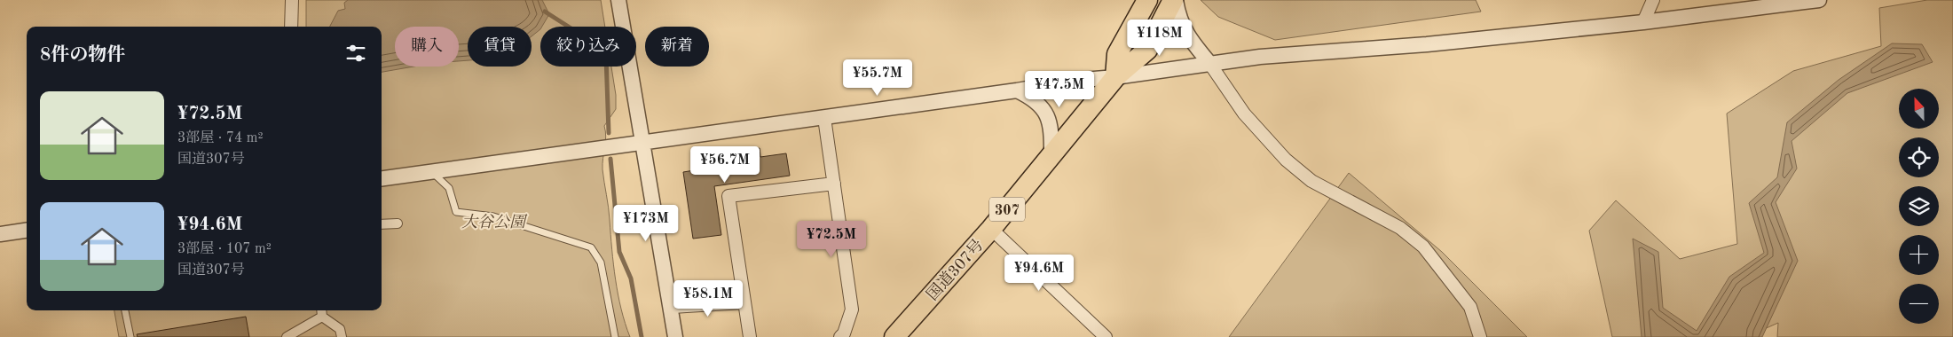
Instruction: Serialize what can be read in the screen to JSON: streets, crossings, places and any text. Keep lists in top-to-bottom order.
{
  "streets": {
    "highway": ["307", "国道307号"]
  },
  "parks": ["大谷公園"],
  "north": "top",
  "page": {
    "price": [
      "¥118M",
      "¥55.7M",
      "¥47.5M",
      "¥56.7M",
      "¥173M",
      "¥72.5M",
      "¥94.6M",
      "¥58.1M"
    ],
    "chip": [
      "購入",
      "賃貸",
      "絞り込み",
      "新着"
    ],
    "heading": "8件の物件",
    "list": [
      {
        "name": "¥72.5M",
        "note": "3部屋 · 74 m² · 国道307号"
      },
      {
        "name": "¥94.6M",
        "note": "3部屋 · 107 m² · 国道307号"
      }
    ],
    "map_buttons": ["+", "−"]
  }
}
